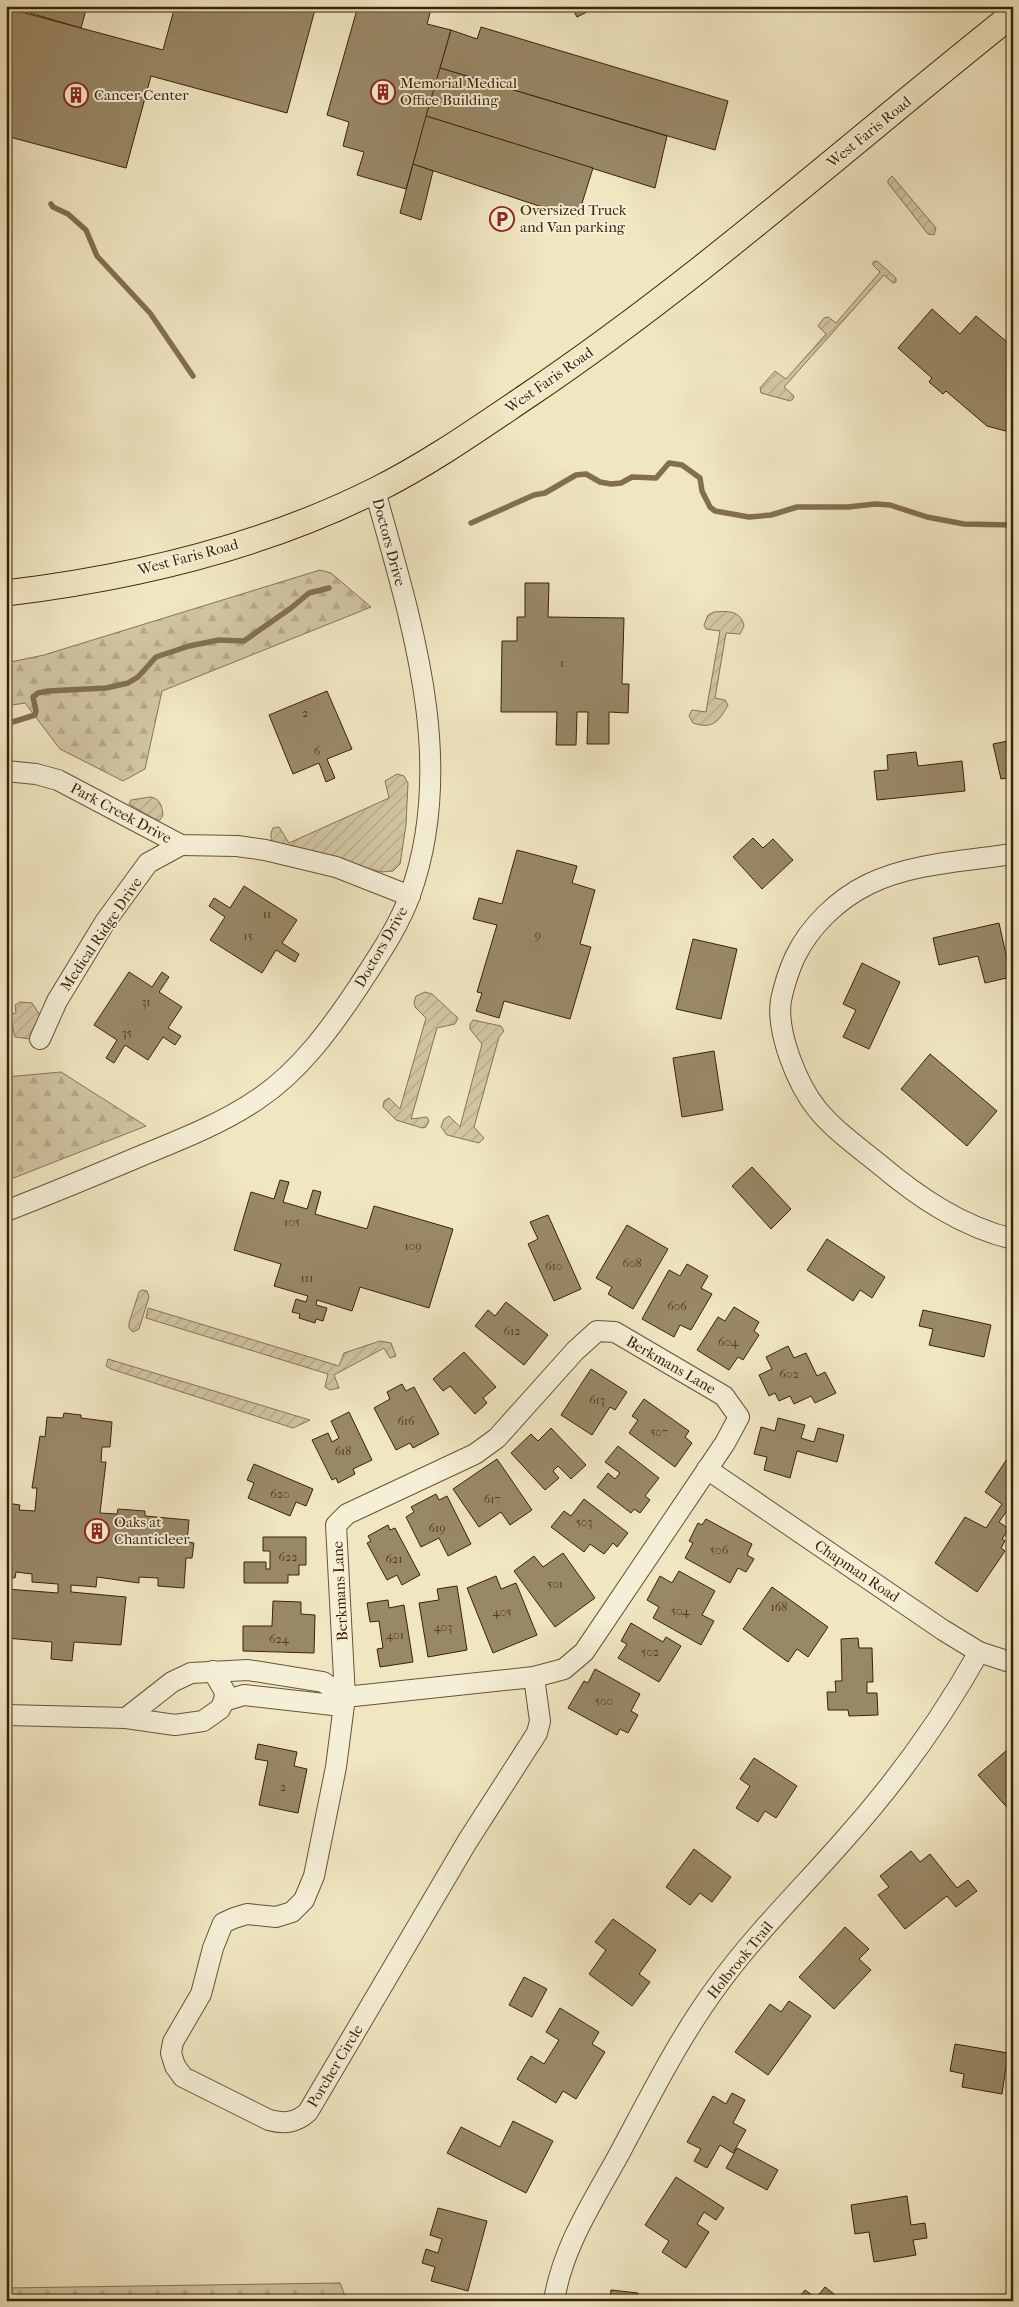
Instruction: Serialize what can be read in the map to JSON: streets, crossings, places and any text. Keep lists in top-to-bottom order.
{
  "streets": {
    "main road": ["West Faris Road"],
    "street": [
      "Doctors Drive",
      "Park Creek Drive",
      "Medical Ridge Drive",
      "Berkmans Lane",
      "Chapman Road",
      "Holbrook Trail",
      "Porcher Circle"
    ]
  },
  "crossings": [
    ["West Faris Road", "Doctors Drive"],
    ["Doctors Drive", "Park Creek Drive"],
    ["Park Creek Drive", "Medical Ridge Drive"],
    ["Berkmans Lane", "Chapman Road"],
    ["Berkmans Lane", "Porcher Circle"],
    ["Chapman Road", "Holbrook Trail"]
  ],
  "places": {
    "building": ["Memorial Medical Office Building", "Cancer Center", "Oaks at Chanticleer"],
    "parking": ["Oversized Truck and Van parking"]
  },
  "house_numbers": [
    "1",
    "2",
    "6",
    "11",
    "9",
    "15",
    "31",
    "35",
    "105",
    "109",
    "608",
    "610",
    "111",
    "606",
    "612",
    "604",
    "602",
    "613",
    "616",
    "507",
    "618",
    "620",
    "617",
    "503",
    "619",
    "506",
    "622",
    "621",
    "501",
    "168",
    "504",
    "405",
    "403",
    "401",
    "624",
    "502",
    "500",
    "2"
  ]
}
